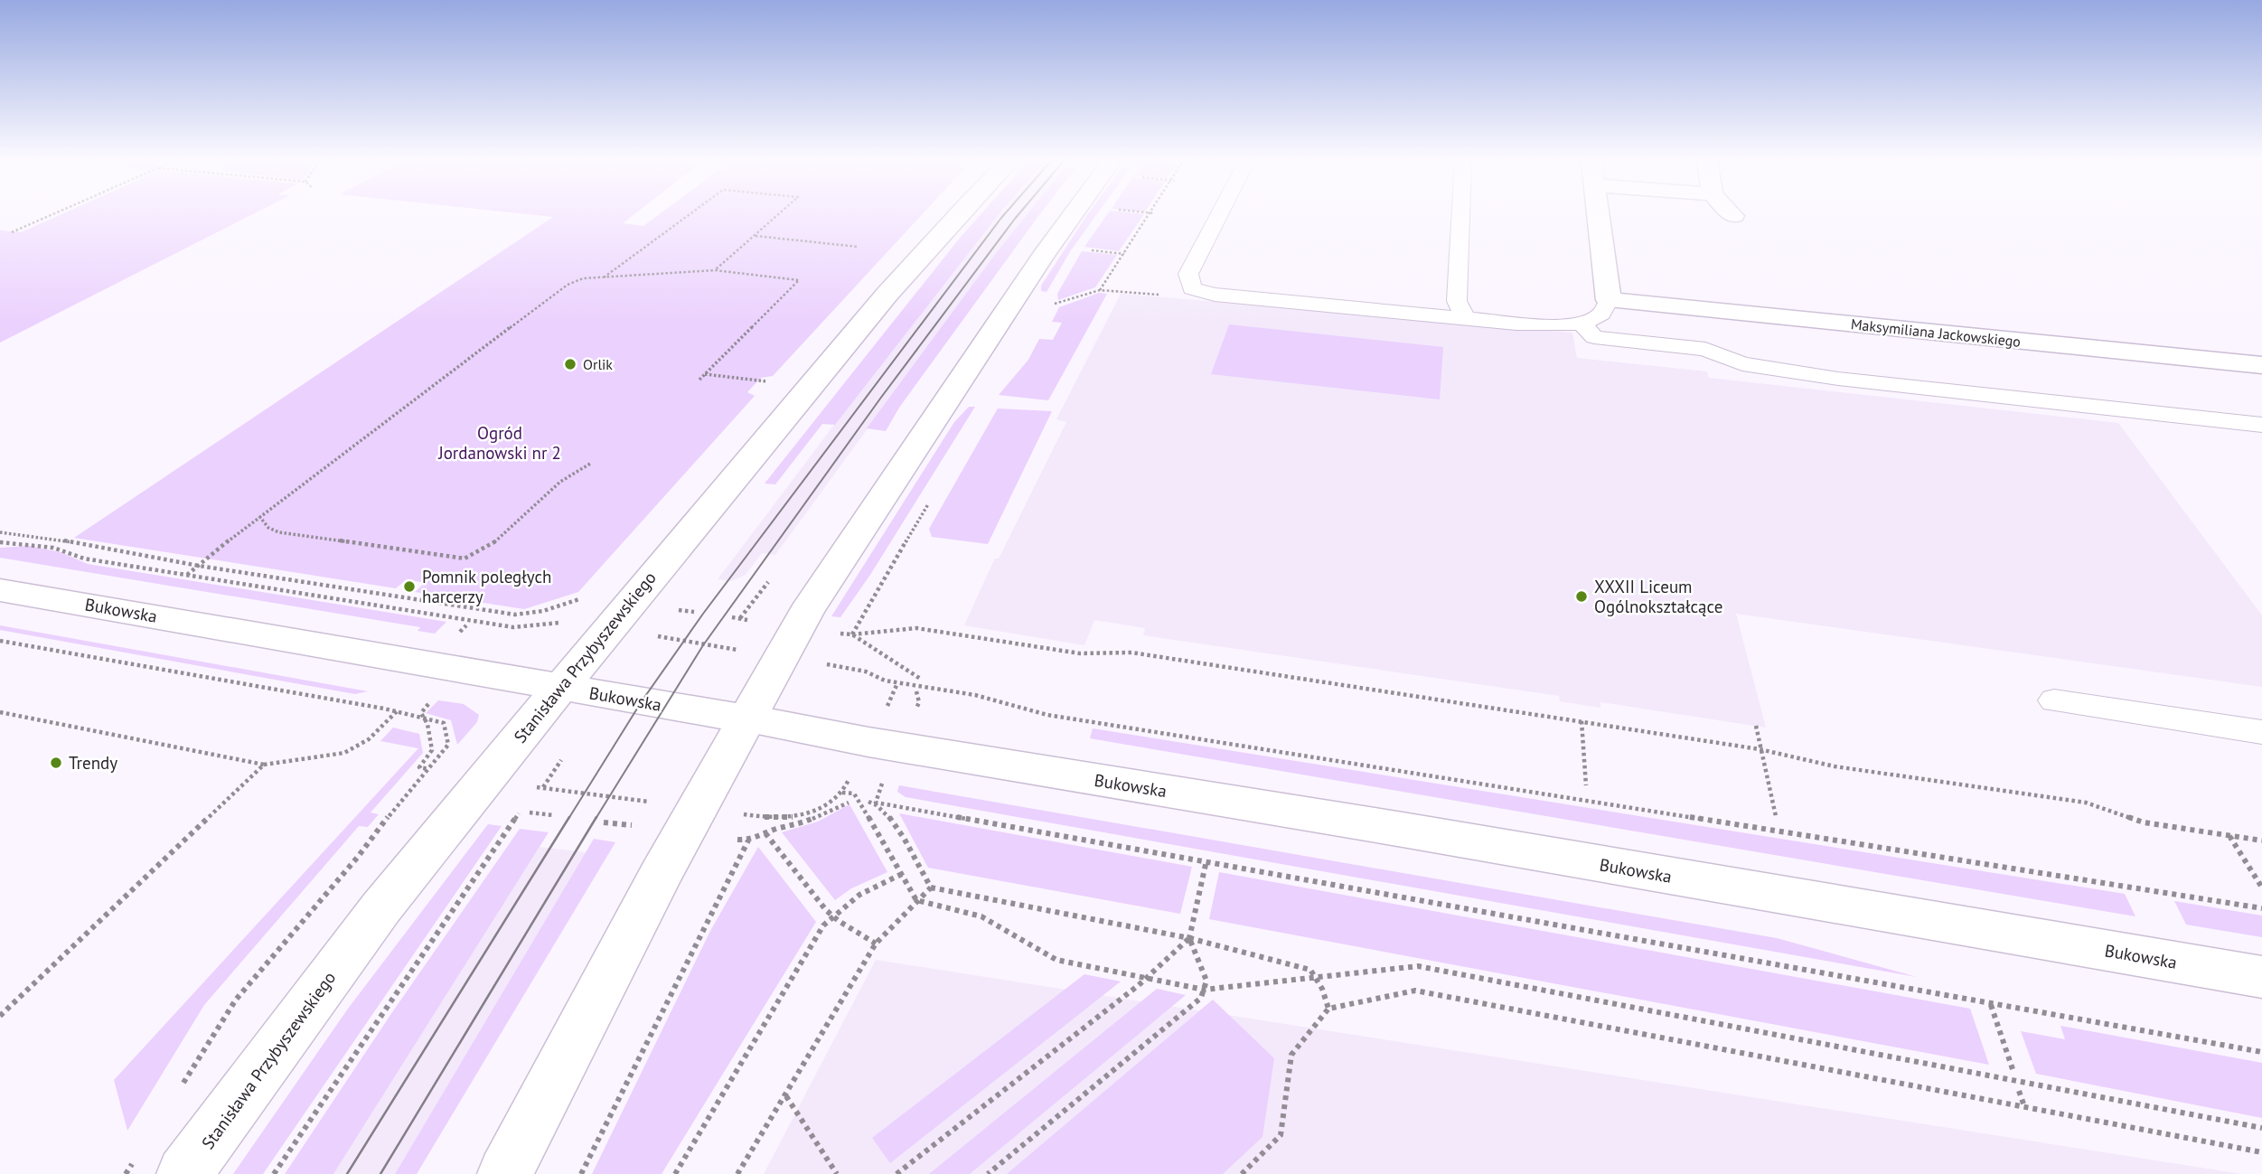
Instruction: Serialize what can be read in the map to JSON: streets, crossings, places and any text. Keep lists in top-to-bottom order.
{
  "streets": {
    "main road": ["Maksymiliana Jackowskiego", "Bukowska", "Stanisława Przybyszewskiego"]
  },
  "crossings": [
    ["Bukowska", "Stanisława Przybyszewskiego"]
  ],
  "parks": ["Ogród Jordanowski nr 2"],
  "places": [
    "Orlik",
    "Pomnik poległych harcerzy",
    "XXXII Liceum Ogólnokształcące",
    "Trendy"
  ]
}
